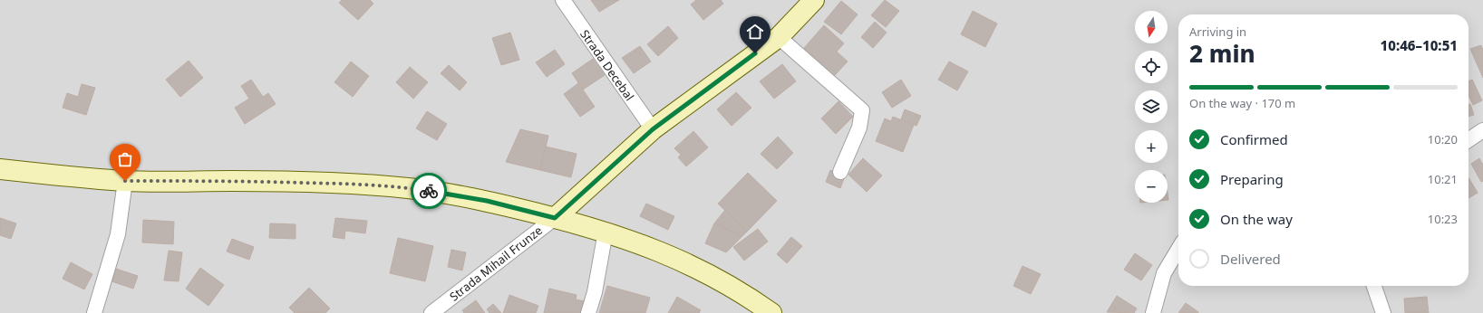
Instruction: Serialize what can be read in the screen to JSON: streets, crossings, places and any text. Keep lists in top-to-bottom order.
{
  "streets": {
    "main road": ["Strada Mihail Frunze"],
    "street": ["Strada Decebal"]
  },
  "crossings": [
    ["Strada Decebal", "Strada Mihail Frunze"]
  ],
  "north": "bottom",
  "page": {
    "map_buttons": ["+", "−"],
    "heading": ["2 min", "Arriving in", "10:46–10:51"],
    "bar": "On the way · 170 m",
    "list": [
      ["Confirmed", "10:20"],
      ["Preparing", "10:21"],
      ["On the way", "10:23"],
      "Delivered"
    ]
  }
}
